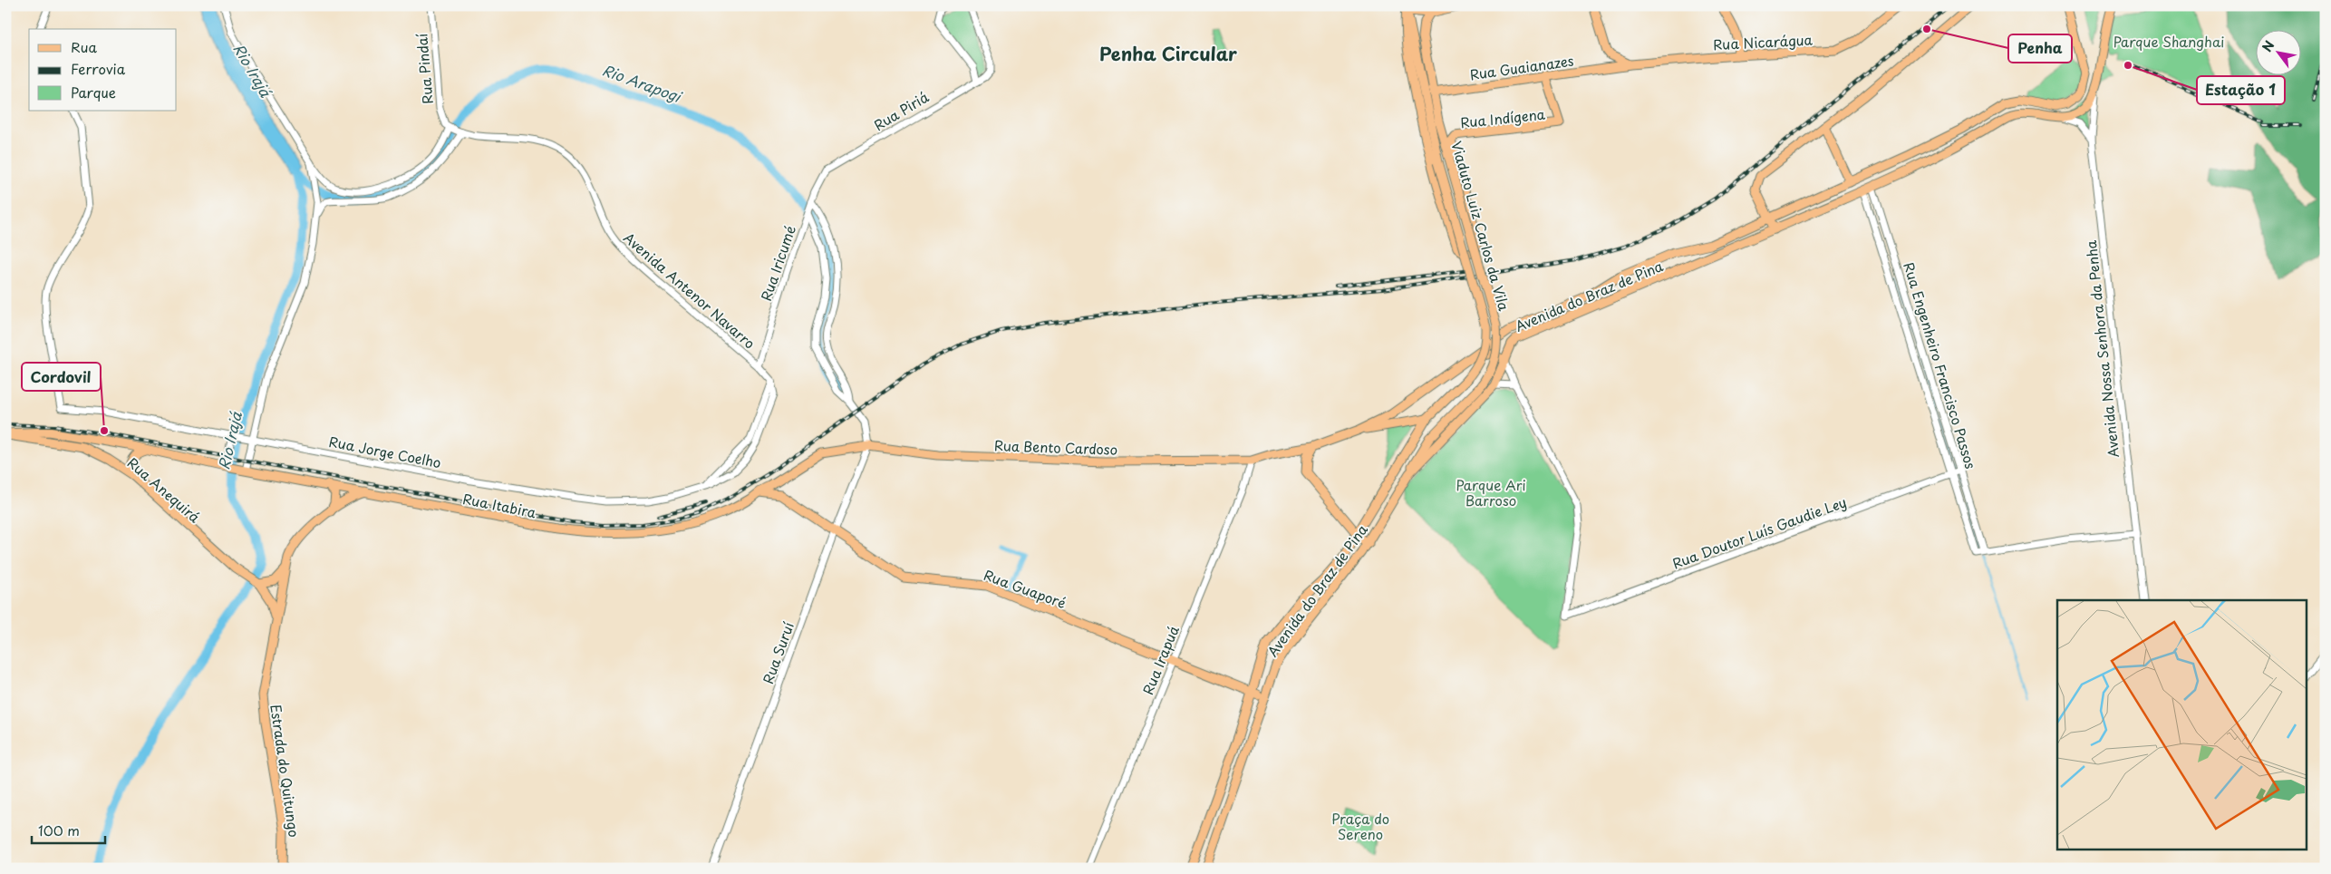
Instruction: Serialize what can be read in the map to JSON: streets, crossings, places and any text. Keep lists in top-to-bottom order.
{
  "streets": {
    "main road": [
      "Rua Nicarágua",
      "Rua Guaianazes",
      "Rua Indígena",
      "Viaduto Luiz Carlos da Vila",
      "Avenida do Braz de Pina",
      "Rua Bento Cardoso",
      "Rua Anequirá",
      "Rua Itabira",
      "Rua Guaporé",
      "Estrada do Quitungo"
    ],
    "street": [
      "Rua Pindaí",
      "Rua Piriá",
      "Rua Iricumé",
      "Avenida Antenor Navarro",
      "Avenida Nossa Senhora da Penha",
      "Rua Engenheiro Francisco Passos",
      "Rua Jorge Coelho",
      "Rua Doutor Luís Gaudie Ley",
      "Rua Suruí",
      "Rua Irapuá"
    ]
  },
  "crossings": [
    ["Rua Nicarágua", "Rua Guaianazes"],
    ["Rua Guaianazes", "Rua Indígena"],
    ["Rua Guaianazes", "Viaduto Luiz Carlos da Vila"],
    ["Rua Pindaí", "Avenida Antenor Navarro"],
    ["Rua Piriá", "Rua Iricumé"],
    ["Rua Indígena", "Avenida do Braz de Pina"],
    ["Viaduto Luiz Carlos da Vila", "Avenida do Braz de Pina"],
    ["Rua Iricumé", "Avenida Antenor Navarro"],
    ["Avenida do Braz de Pina", "Rua Engenheiro Francisco Passos"],
    ["Avenida do Braz de Pina", "Rua Bento Cardoso"],
    ["Avenida do Braz de Pina", "Rua Guaporé"],
    ["Rua Engenheiro Francisco Passos", "Rua Doutor Luís Gaudie Ley"],
    ["Rua Bento Cardoso", "Rua Itabira"],
    ["Rua Bento Cardoso", "Rua Guaporé"],
    ["Rua Bento Cardoso", "Rua Suruí"],
    ["Rua Bento Cardoso", "Rua Irapuá"],
    ["Rua Anequirá", "Rua Itabira"],
    ["Rua Anequirá", "Estrada do Quitungo"],
    ["Rua Itabira", "Rua Guaporé"],
    ["Rua Itabira", "Estrada do Quitungo"],
    ["Rua Guaporé", "Rua Suruí"],
    ["Rua Guaporé", "Rua Irapuá"]
  ],
  "districts": ["Penha Circular"],
  "water": ["Rio Irajá", "Rio Arapogi"],
  "parks": ["Parque Shanghai", "Parque Ari Barroso", "Praça do Sereno"],
  "places": ["Penha", "Estação 1", "Cordovil"],
  "legend": ["Rua", "Ferrovia", "Parque"],
  "scale_bar": "100 m",
  "north": "top left"
}
